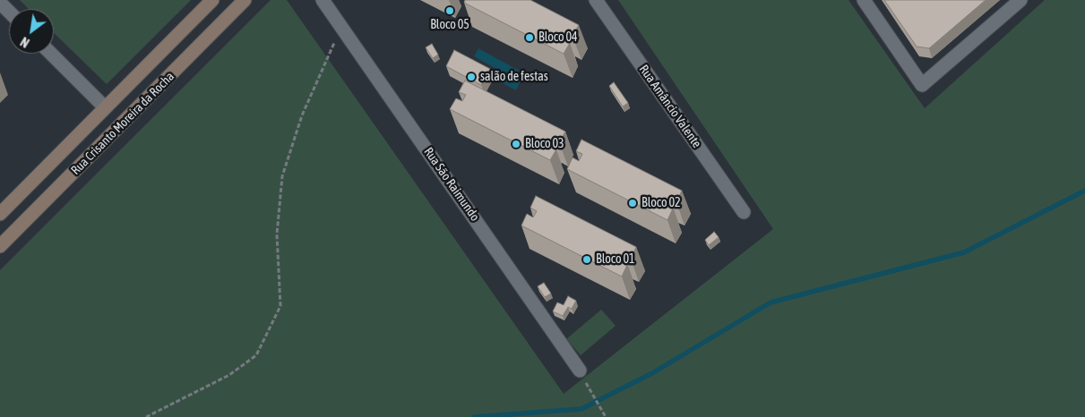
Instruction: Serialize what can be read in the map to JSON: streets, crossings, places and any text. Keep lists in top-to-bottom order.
{
  "streets": {
    "main road": ["Rua Crisanto Moreira da Rocha"],
    "street": ["Rua Amâncio Valente", "Rua São Raimundo"]
  },
  "places": [
    "Bloco 05",
    "Bloco 04",
    "salão de festas",
    "Bloco 03",
    "Bloco 02",
    "Bloco 01"
  ],
  "north": "bottom left"
}
